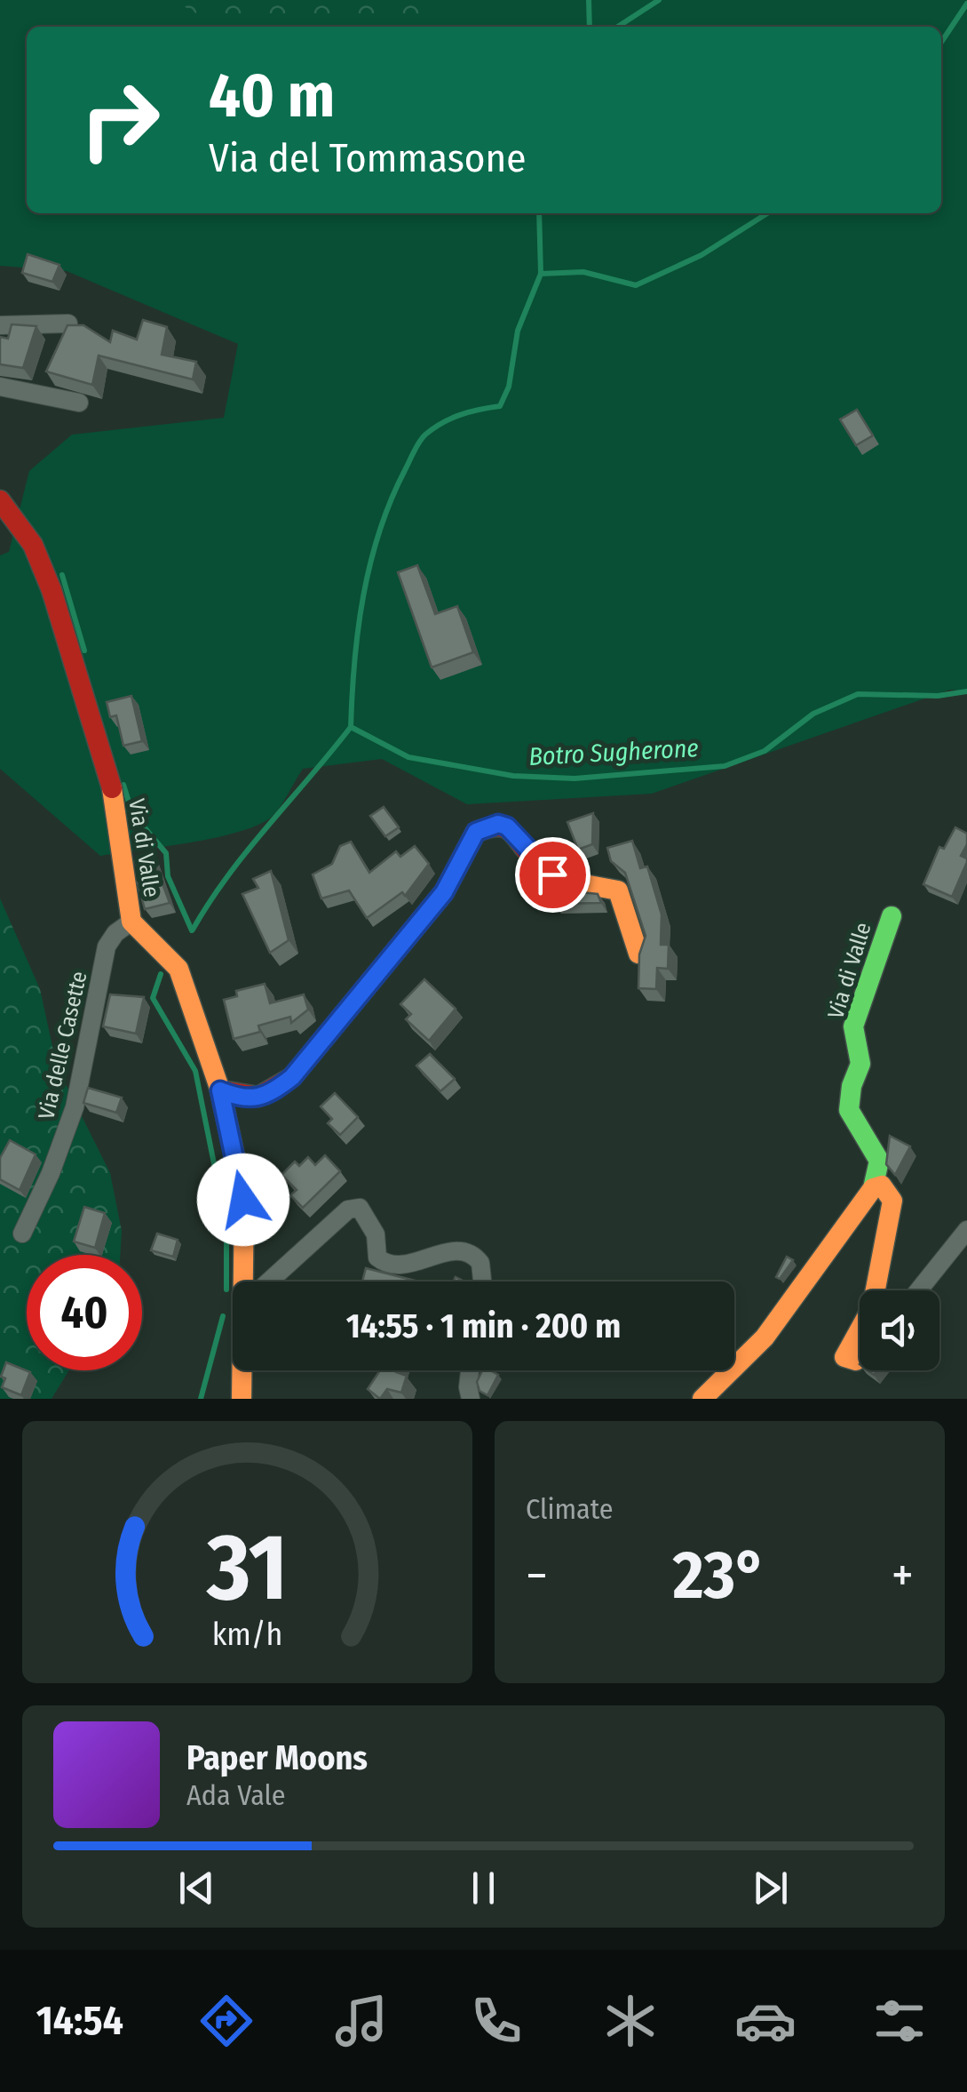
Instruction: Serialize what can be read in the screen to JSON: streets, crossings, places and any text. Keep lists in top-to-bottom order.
{
  "streets": {
    "street": ["Via di Valle", "Via delle Casette"]
  },
  "crossings": [
    ["Via di Valle", "Via delle Casette"]
  ],
  "water": ["Botro Sugherone"],
  "page": {
    "turn": ["40 m", "Via del Tommasone"],
    "limit": "40",
    "trip": "14:55 · 1 min · 200 m",
    "tile": "Climate",
    "heat": ["−", "23°", "+"],
    "song": ["Paper Moons", "Ada Vale"],
    "tabs": "14:54",
    "gauge": ["31", "km/h"]
  }
}
